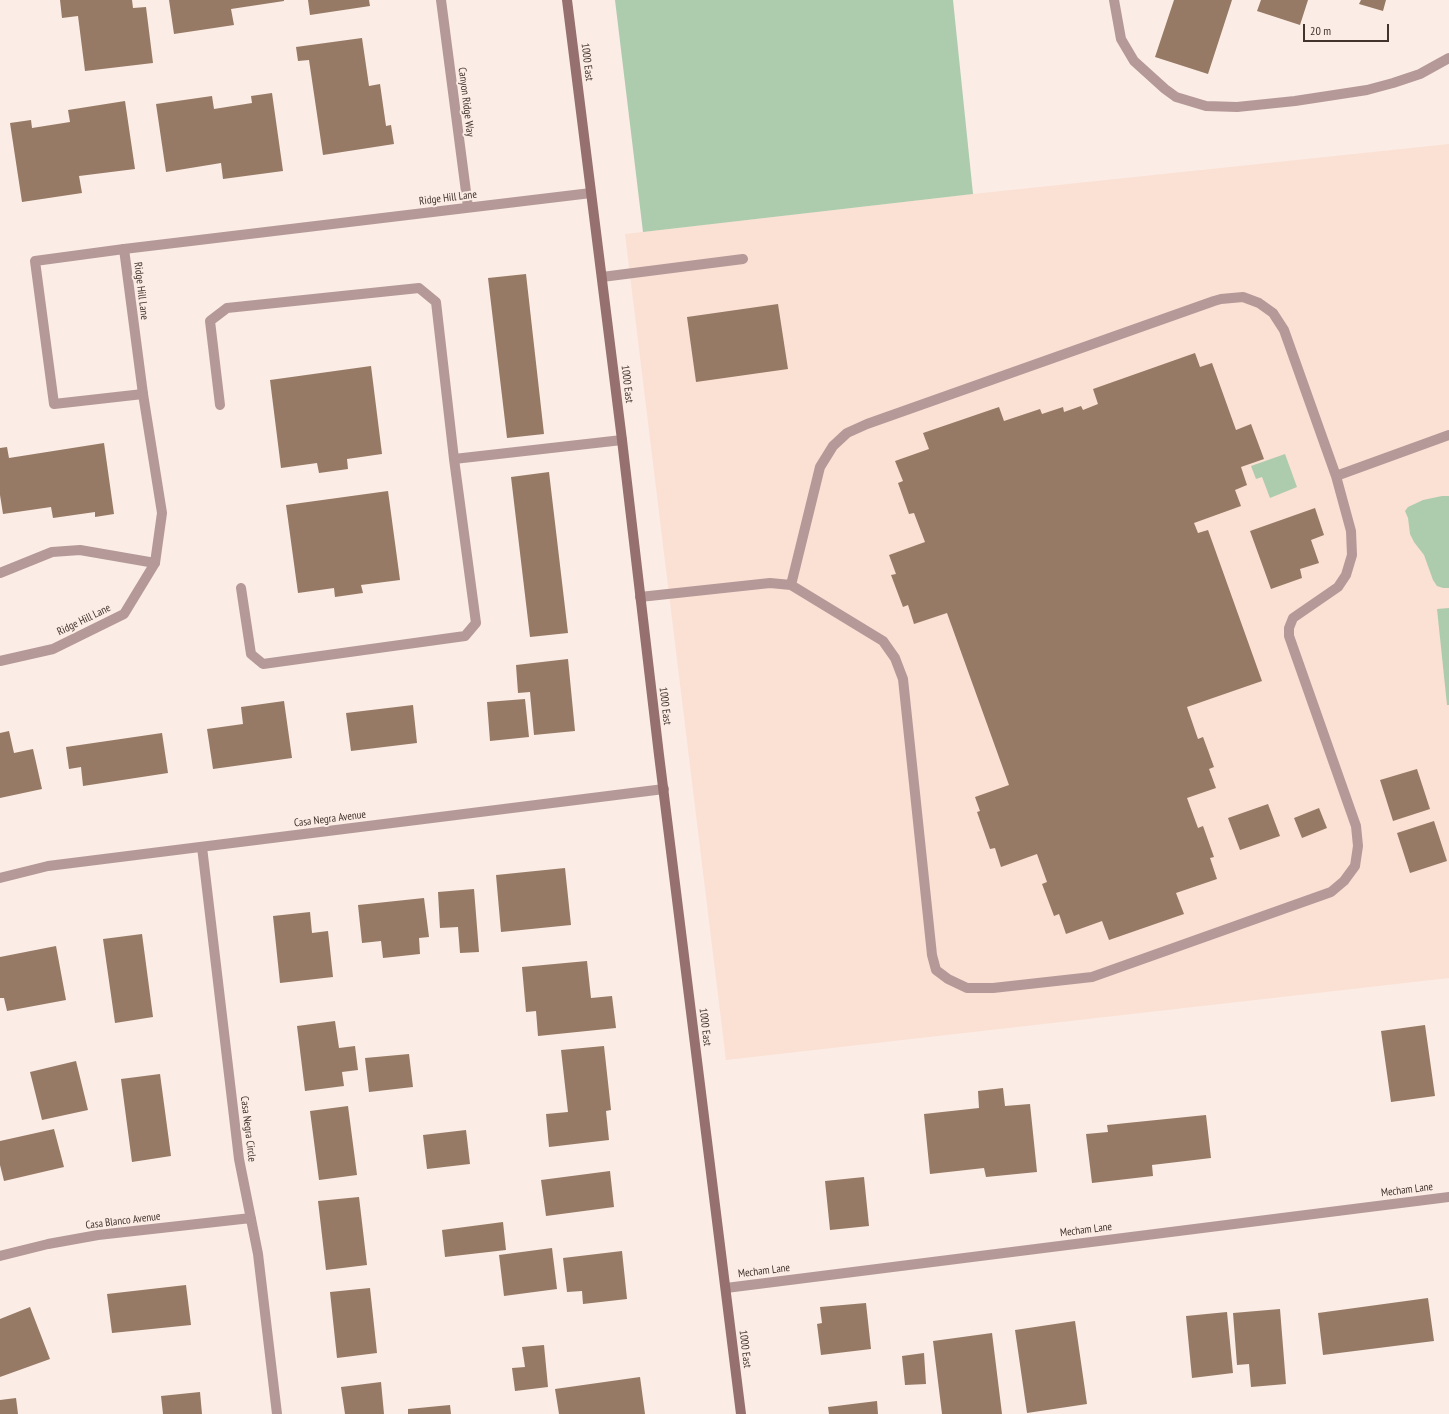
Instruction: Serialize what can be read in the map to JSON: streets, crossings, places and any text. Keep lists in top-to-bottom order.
{
  "streets": {
    "street": [
      "1000 East",
      "Canyon Ridge Way",
      "Ridge Hill Lane",
      "Casa Negra Avenue",
      "Casa Negra Circle",
      "Mecham Lane",
      "Casa Blanco Avenue"
    ]
  },
  "crossings": [
    ["1000 East", "Ridge Hill Lane"],
    ["1000 East", "Casa Negra Avenue"],
    ["1000 East", "Mecham Lane"],
    ["Canyon Ridge Way", "Ridge Hill Lane"],
    ["Casa Negra Avenue", "Casa Negra Circle"],
    ["Casa Negra Circle", "Casa Blanco Avenue"]
  ],
  "scale_bar": "20 m"
}
